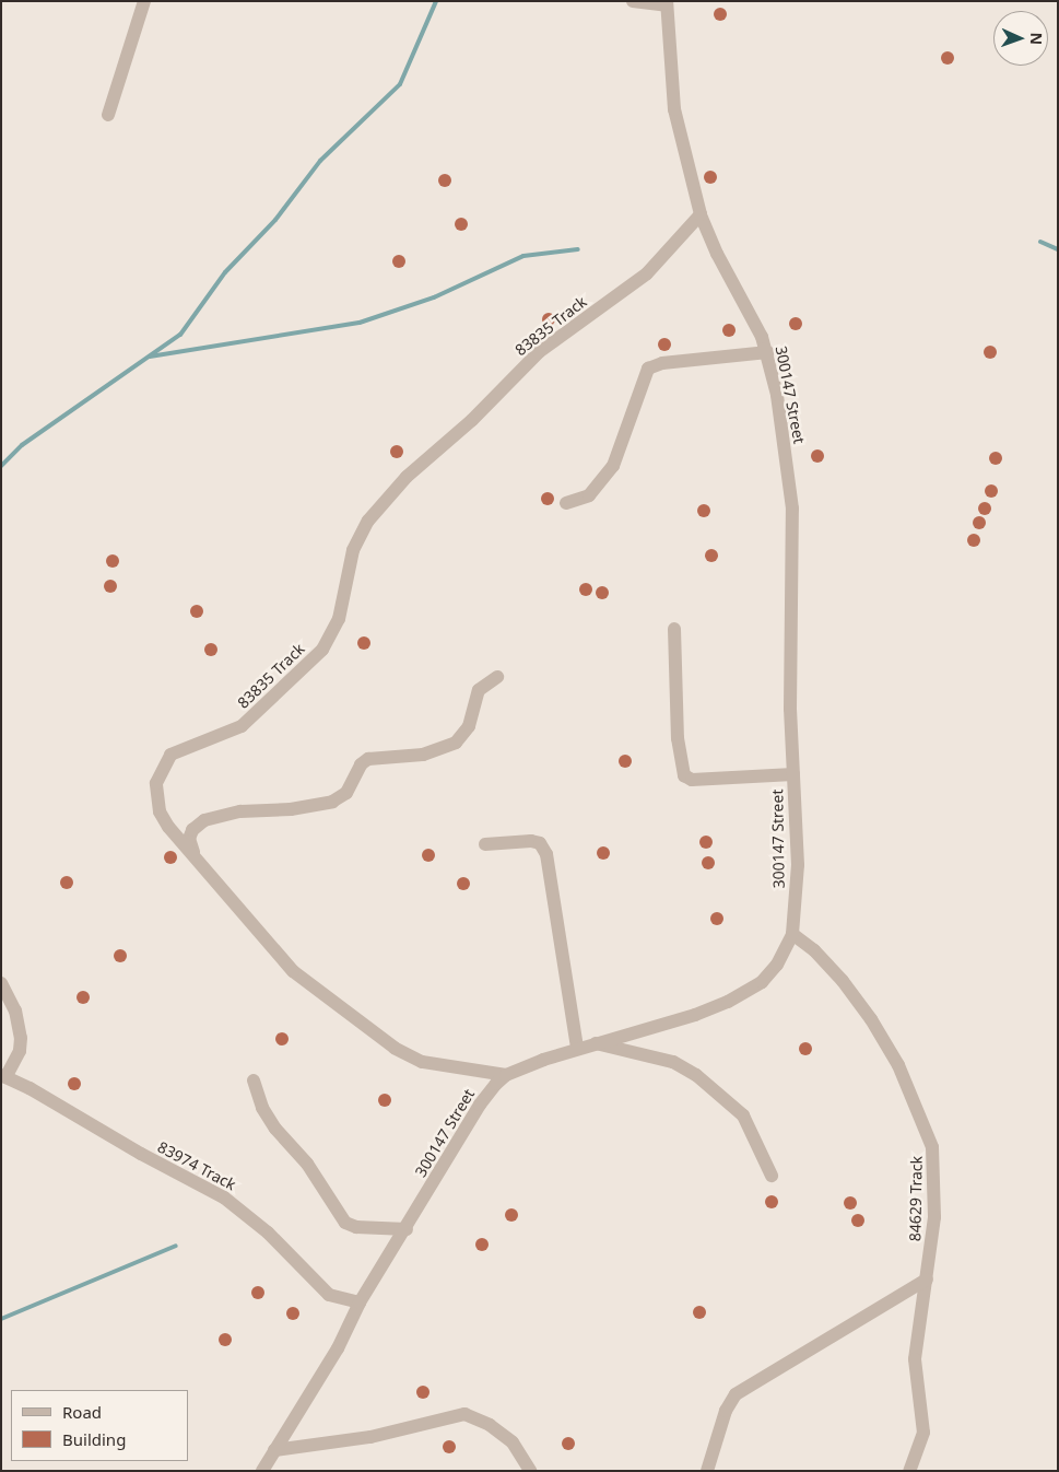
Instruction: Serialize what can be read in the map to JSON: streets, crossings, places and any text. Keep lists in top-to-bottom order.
{
  "streets": {
    "street": [
      "83835 Track",
      "300147 Street",
      "83974 Track",
      "84629 Track"
    ]
  },
  "crossings": [
    ["83835 Track", "300147 Street"],
    ["300147 Street", "83974 Track"],
    ["300147 Street", "84629 Track"]
  ],
  "legend": ["Road", "Building"],
  "north": "right"
}
